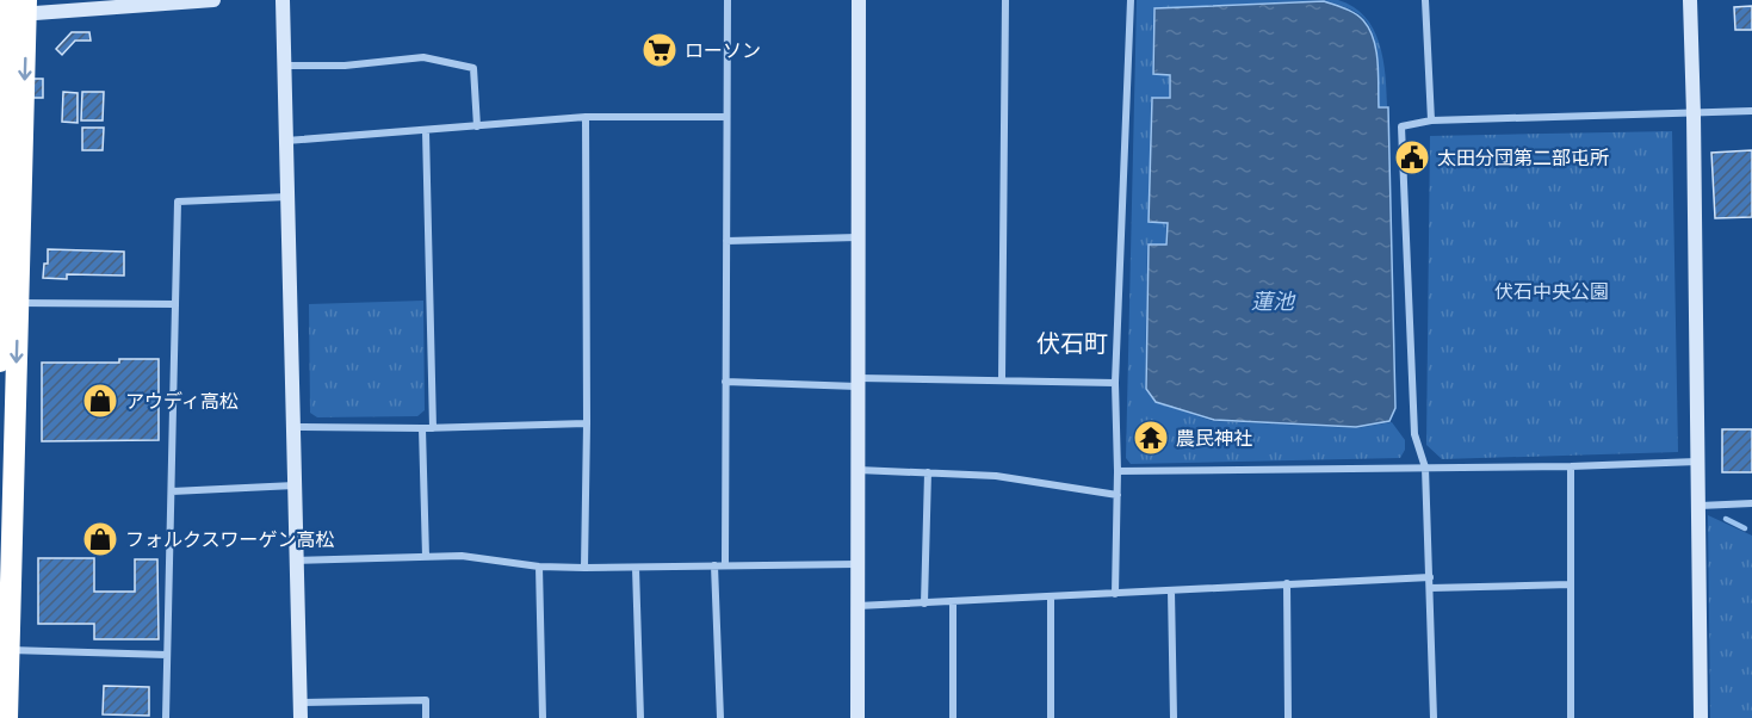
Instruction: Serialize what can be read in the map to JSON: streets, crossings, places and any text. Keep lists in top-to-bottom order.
{
  "districts": ["伏石町"],
  "water": ["蓮池"],
  "parks": ["伏石中央公園"],
  "places": {
    "supermarket": ["ローソン"],
    "public building": ["太田分団第二部屯所"],
    "shop": ["アウディ高松", "フォルクスワーゲン高松"],
    "temple": ["農民神社"]
  }
}
